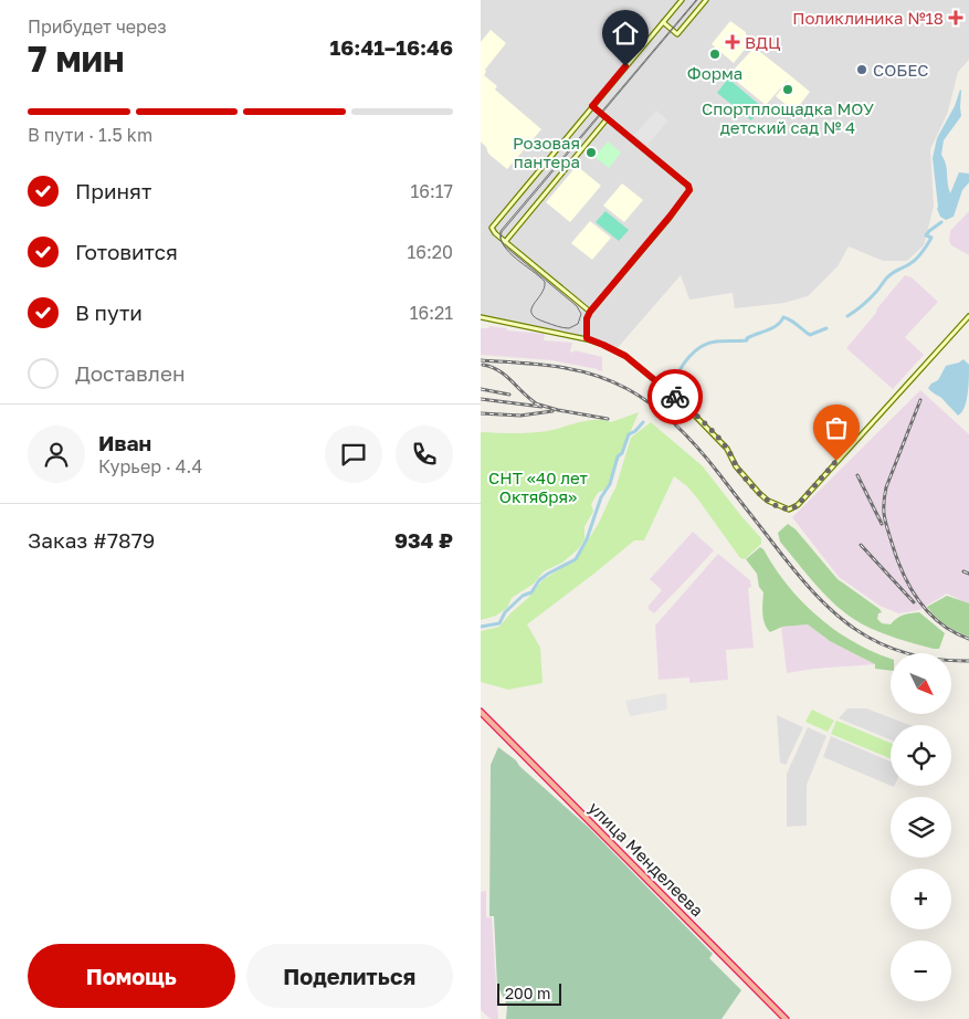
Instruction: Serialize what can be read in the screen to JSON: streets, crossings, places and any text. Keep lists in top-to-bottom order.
{
  "streets": {
    "highway": ["улица Менделеева"]
  },
  "parks": ["СНТ «40 лет Октября»"],
  "places": {
    "health": ["Поликлиника №18", "ВДЦ"],
    "other": [
      "Форма",
      "СОБЕС",
      "Спортплощадка МОУ детский сад № 4",
      "Розовая пантера"
    ]
  },
  "scale_bar": "200 m",
  "north": "bottom right",
  "page": {
    "heading": ["7 мин", "Прибудет через", "16:41–16:46"],
    "panel": [
      "Иван",
      "Курьер · 4.4",
      "Заказ #7879",
      "934 ₽"
    ],
    "bar": "В пути · 1.5 km",
    "list": [
      ["Принят", "16:17"],
      ["Готовится", "16:20"],
      ["В пути", "16:21"],
      "Доставлен"
    ],
    "map_buttons": ["+", "−"],
    "buttons": ["Помощь", "Поделиться"],
    "scale": "200 m"
  }
}
